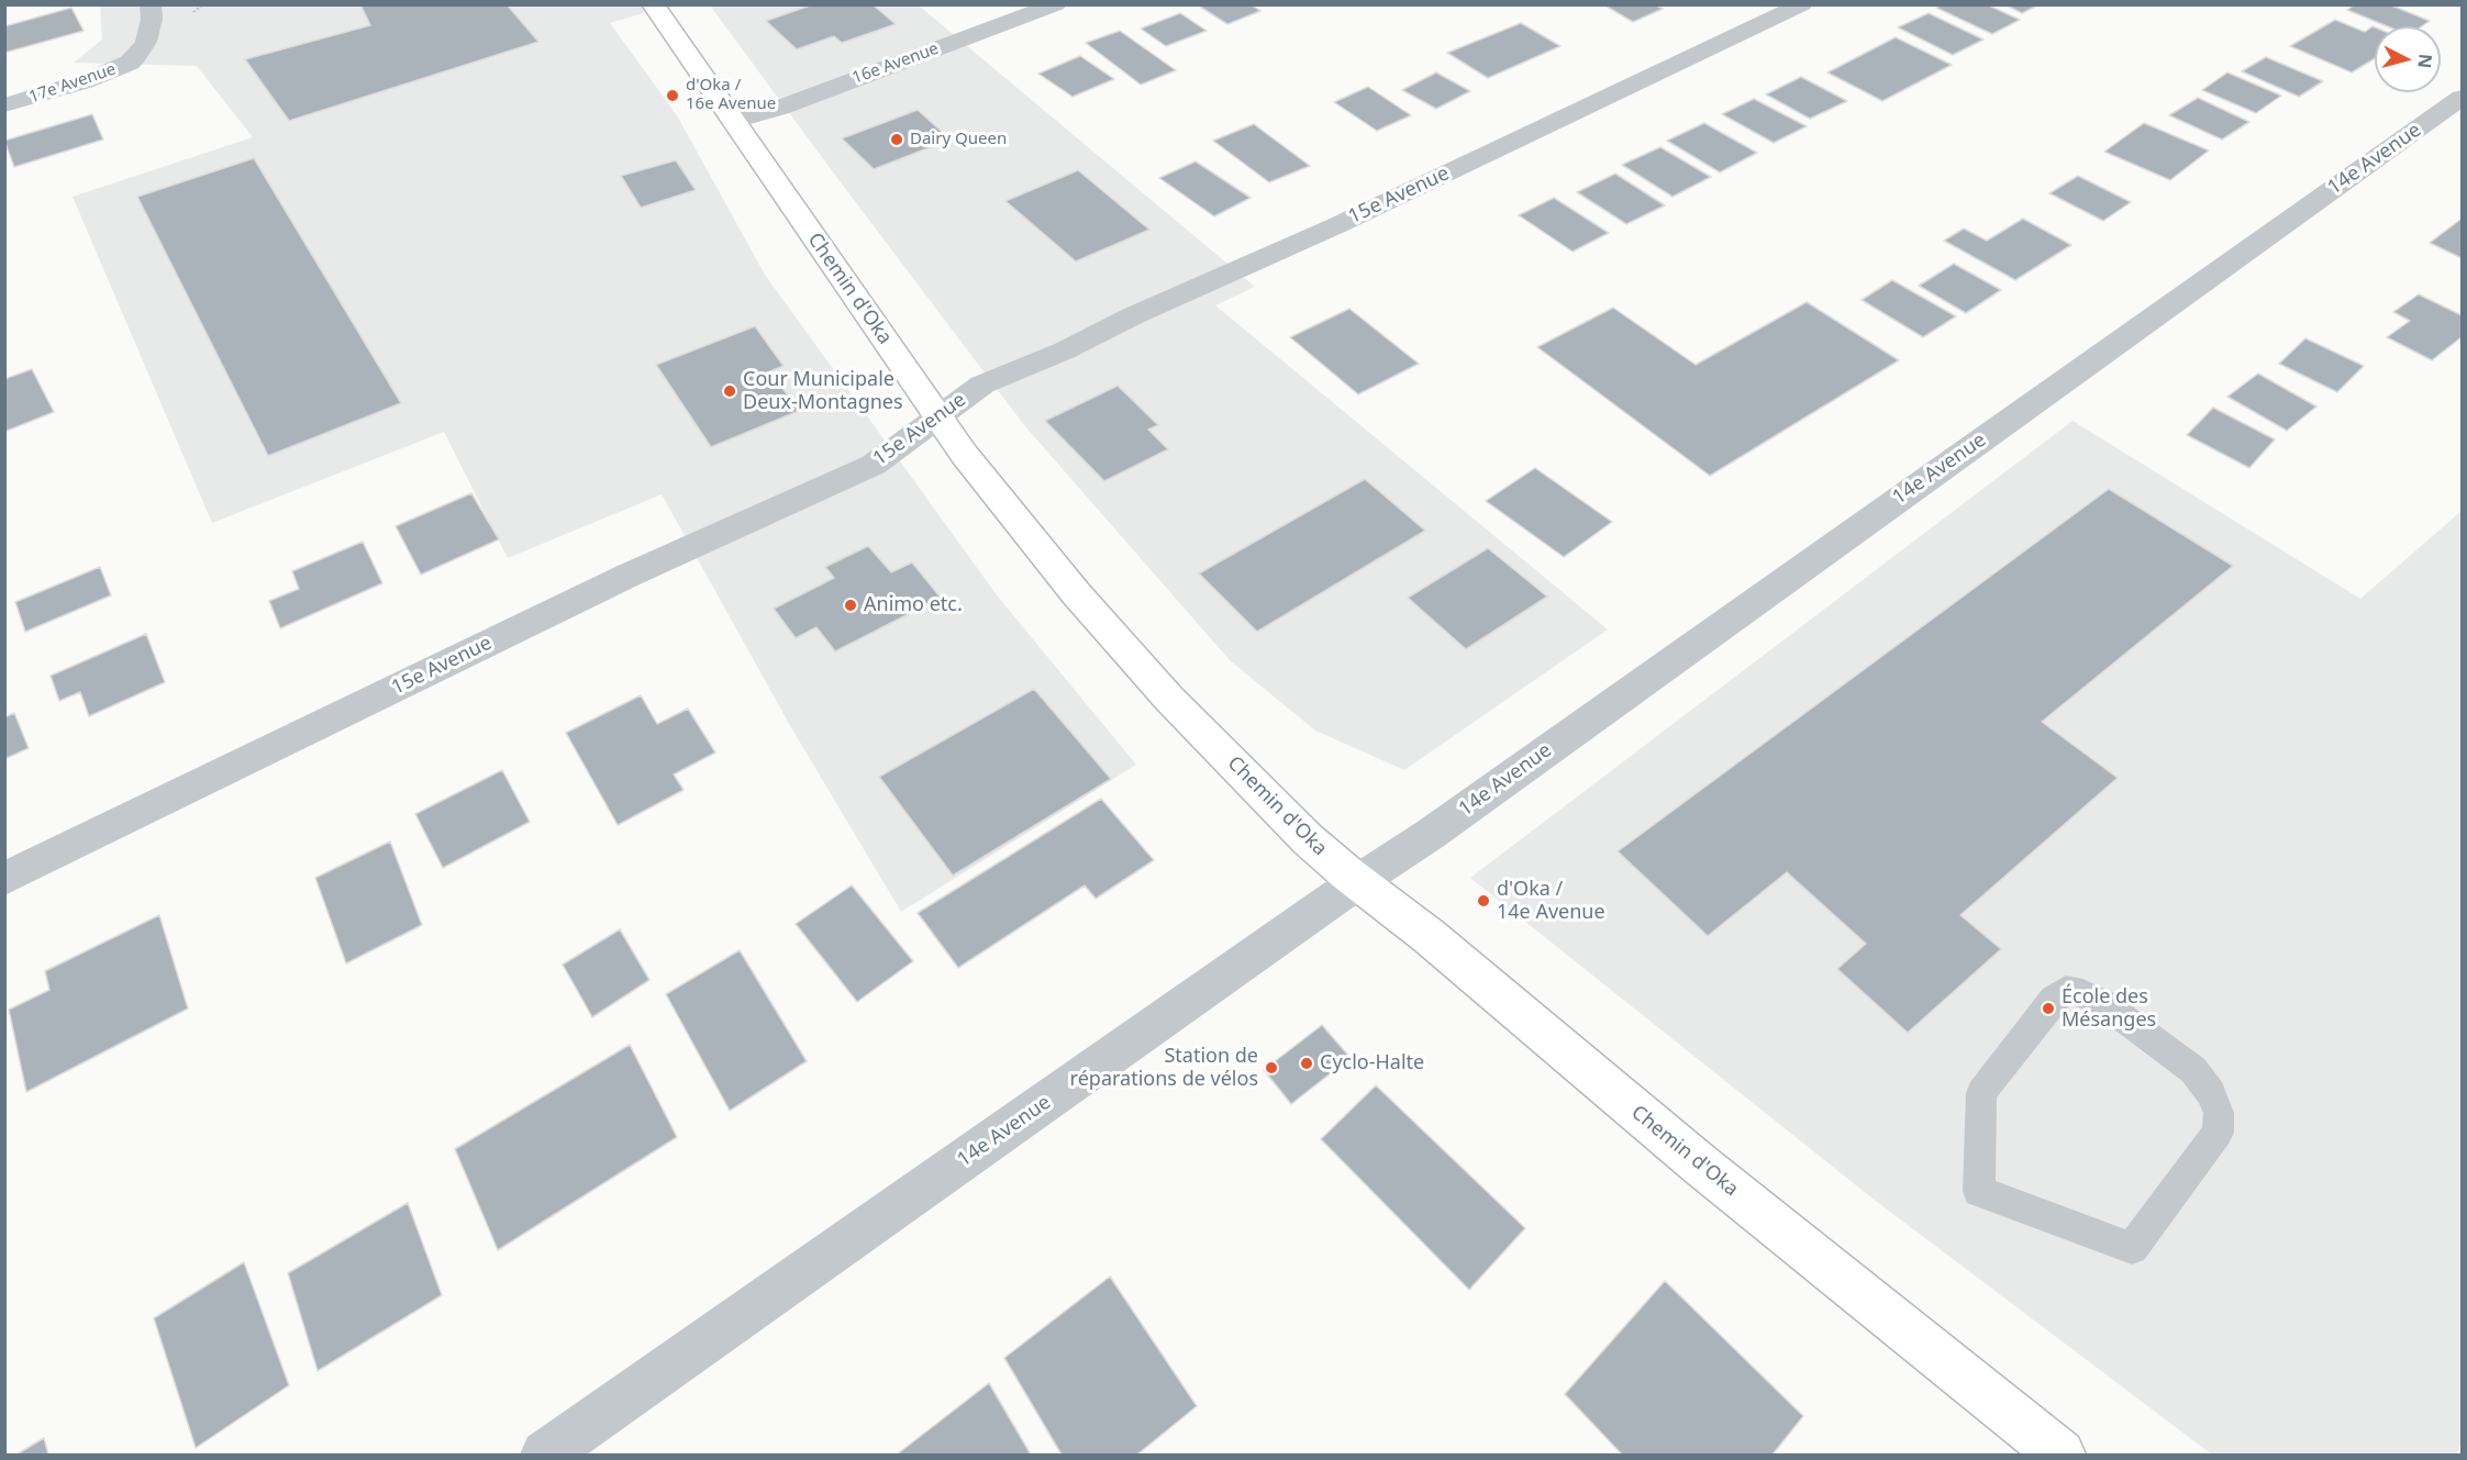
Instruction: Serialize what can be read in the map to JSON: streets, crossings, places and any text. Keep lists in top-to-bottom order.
{
  "streets": {
    "main road": ["Chemin d'Oka"],
    "street": [
      "16e Avenue",
      "17e Avenue",
      "14e Avenue",
      "15e Avenue"
    ]
  },
  "crossings": [
    ["16e Avenue", "Chemin d'Oka"],
    ["14e Avenue", "Chemin d'Oka"],
    ["15e Avenue", "Chemin d'Oka"]
  ],
  "places": [
    "d'Oka / 16e Avenue",
    "Dairy Queen",
    "Cour Municipale Deux-Montagnes",
    "Animo etc.",
    "d'Oka / 14e Avenue",
    "École des Mésanges",
    "Cyclo-Halte",
    "Station de réparations de vélos"
  ],
  "north": "right"
}
